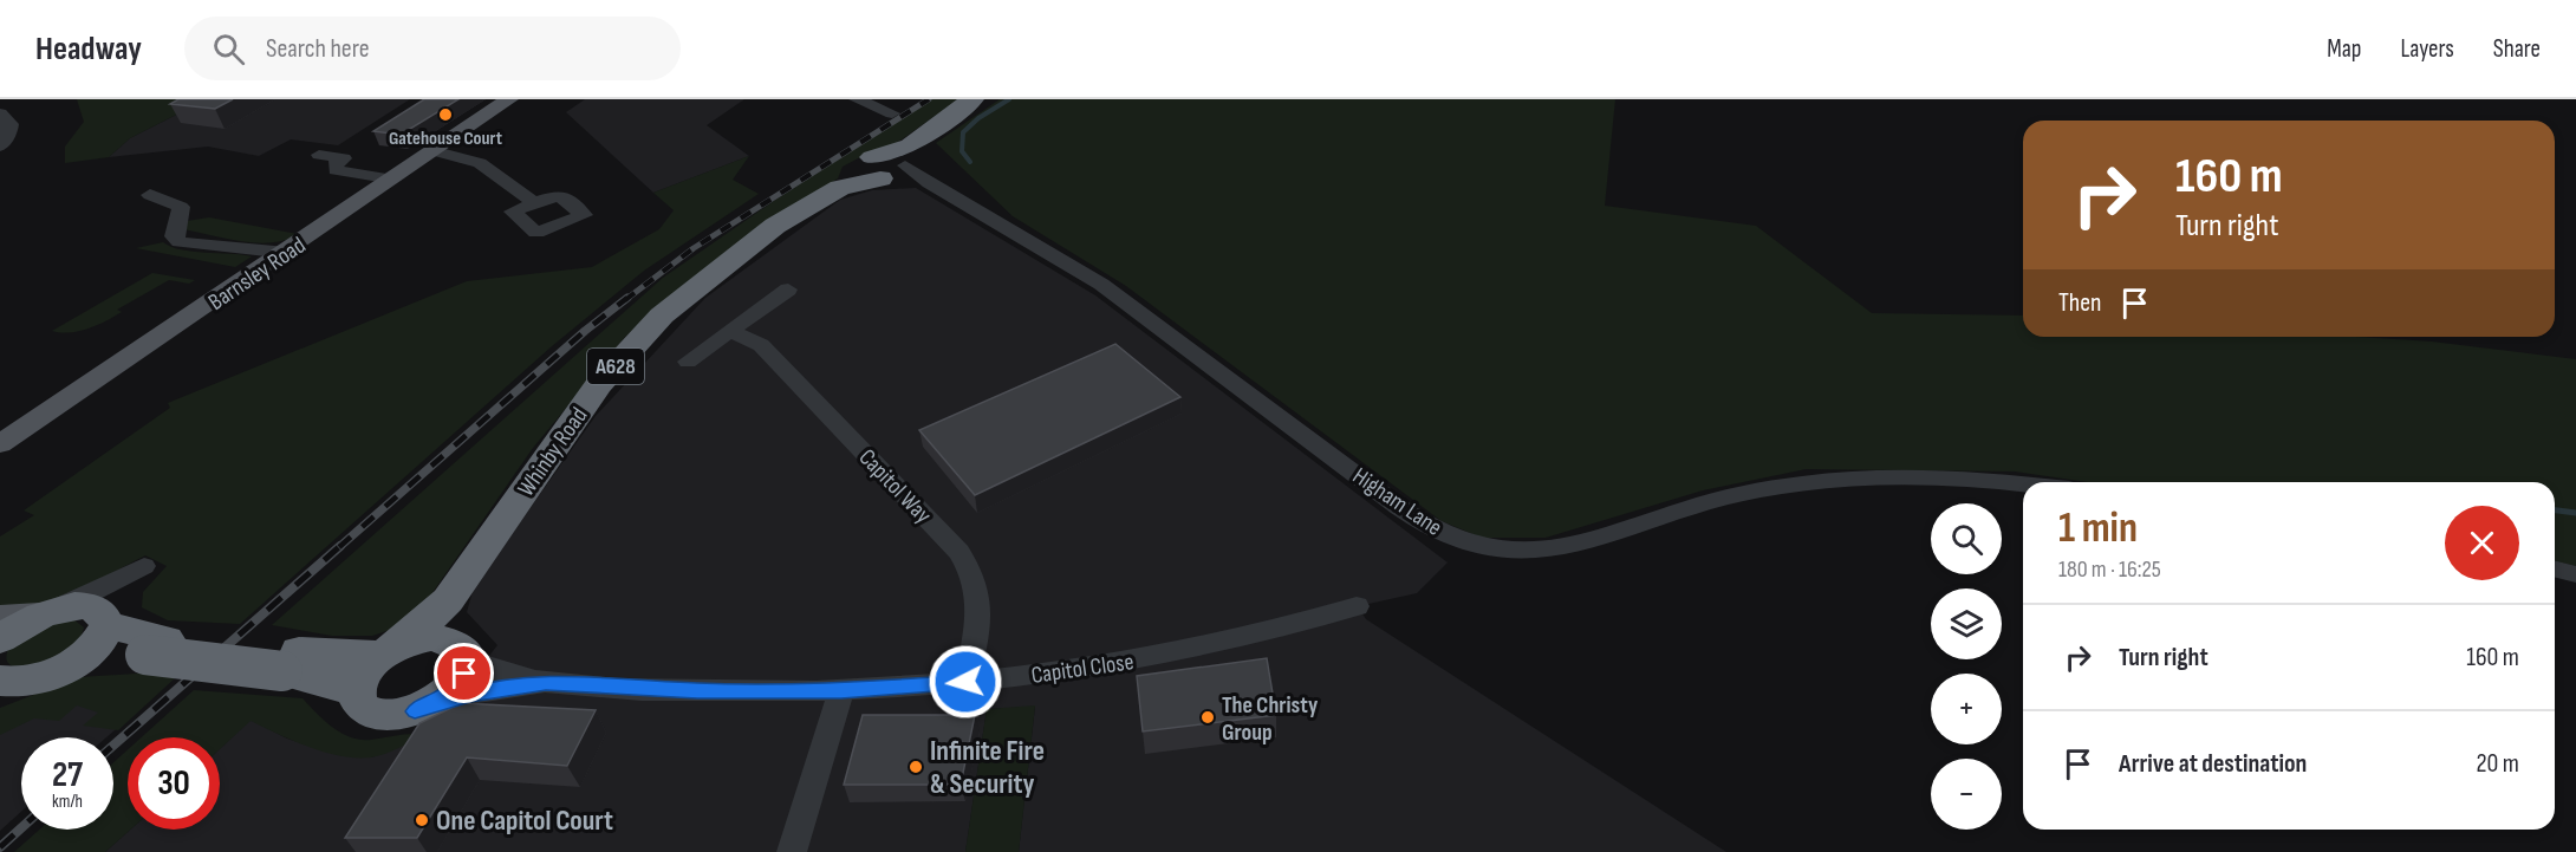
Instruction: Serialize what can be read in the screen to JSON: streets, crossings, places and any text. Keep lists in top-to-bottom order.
{
  "streets": {
    "highway": ["A628", "Whinby Road"],
    "main road": ["Barnsley Road"],
    "street": ["Capitol Way", "Higham Lane", "Capitol Close"]
  },
  "crossings": [
    ["Whinby Road", "Higham Lane"],
    ["Whinby Road", "Capitol Close"],
    ["Capitol Way", "Capitol Close"]
  ],
  "places": [
    "Gatehouse Court",
    "The Christy Group",
    "Infinite Fire & Security",
    "One Capitol Court"
  ],
  "page": {
    "header": "Headway",
    "search": "Search here",
    "nav": ["Map", "Layers", "Share"],
    "turn": ["160 m", "Turn right"],
    "then": "Then",
    "heading": ["1 min", "180 m · 16:25"],
    "map_buttons": ["+", "−"],
    "list": [
      {
        "name": "Turn right",
        "value": "160 m"
      },
      {
        "name": "Arrive at destination",
        "value": "20 m"
      }
    ],
    "speed": "27 km/h",
    "limit": "30"
  }
}
